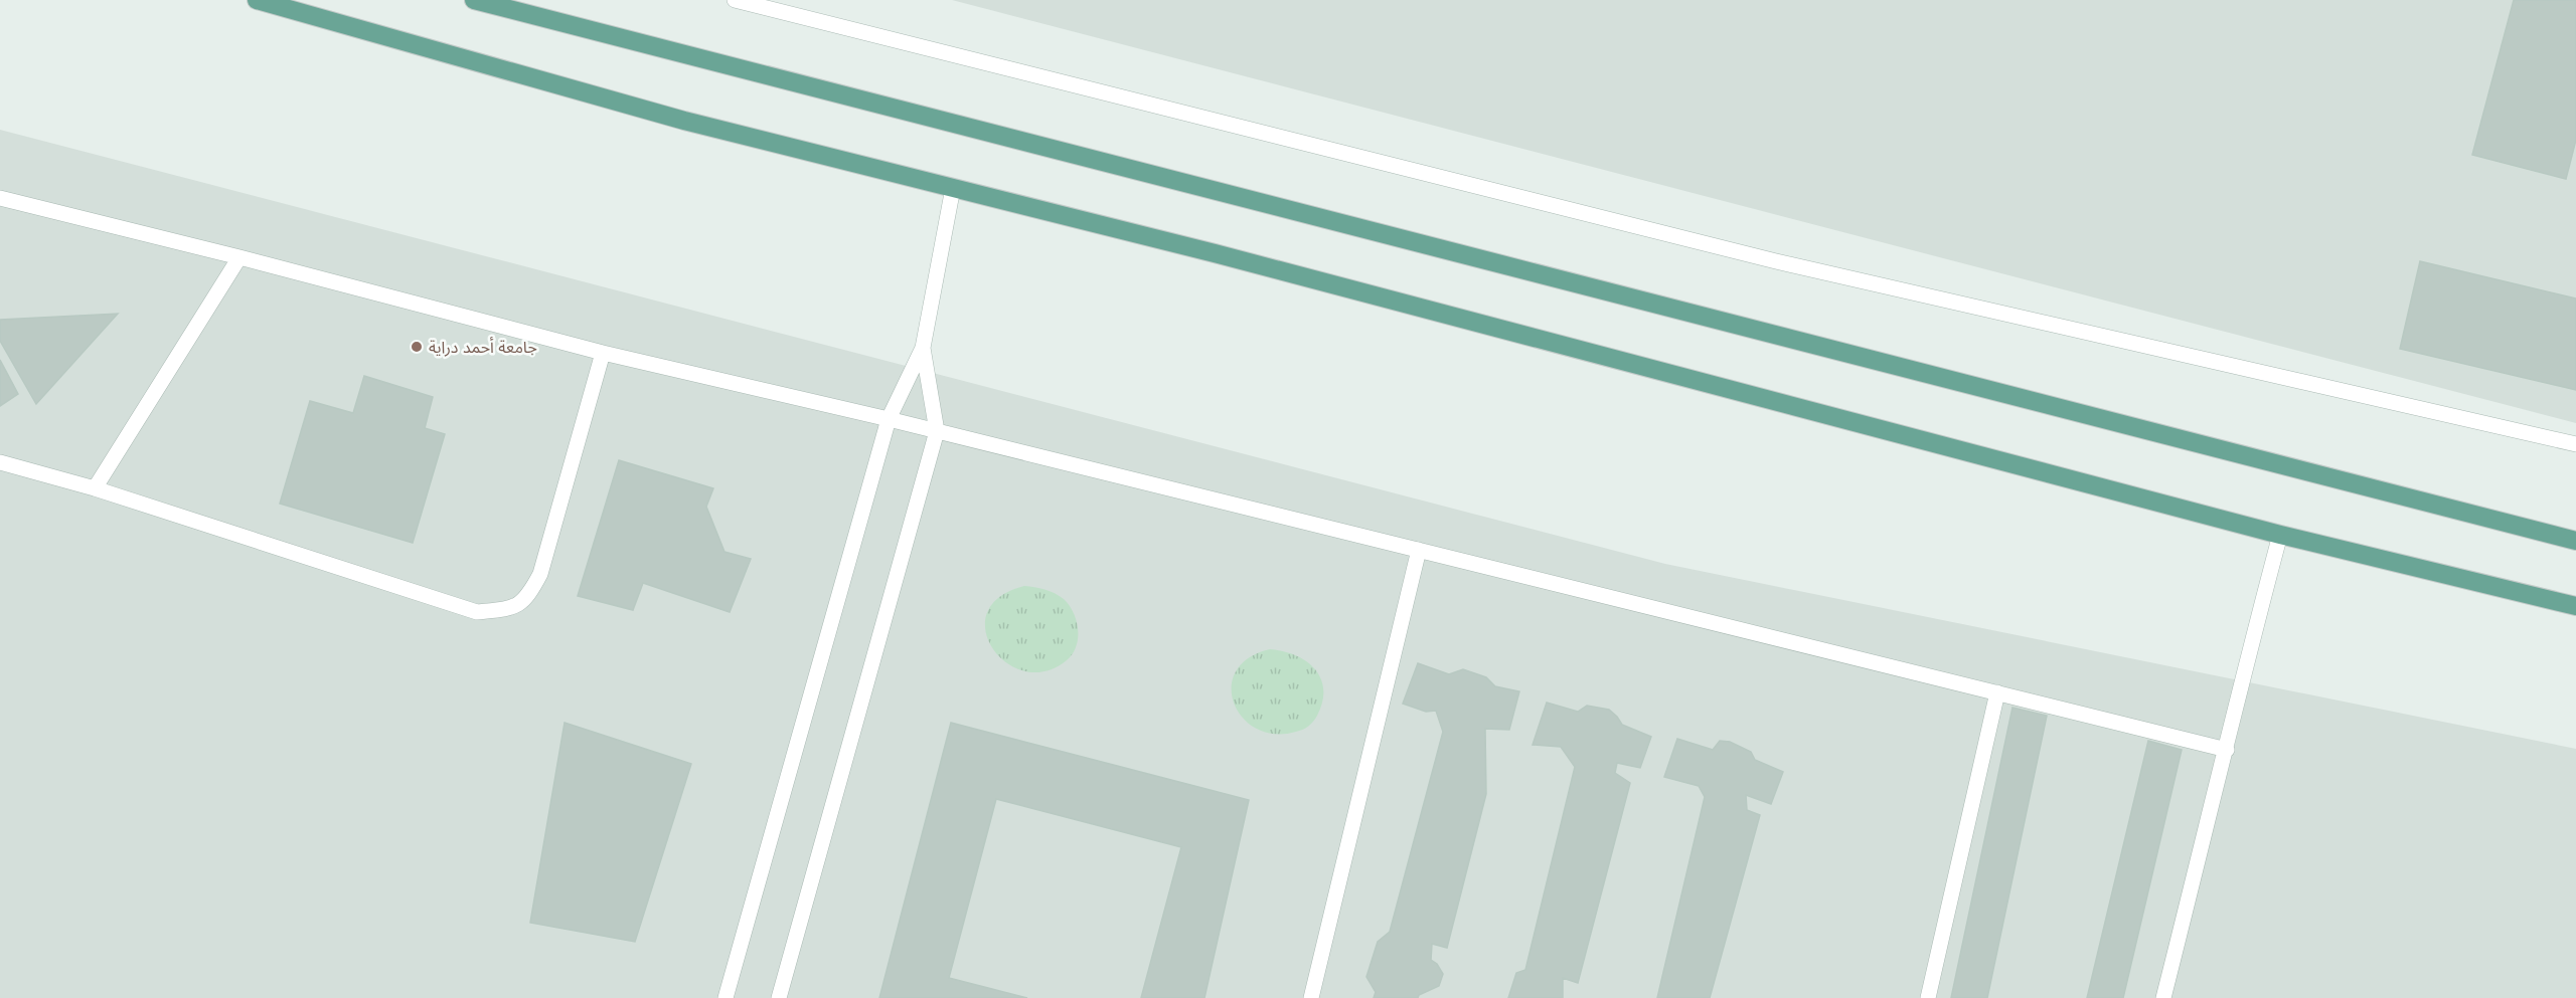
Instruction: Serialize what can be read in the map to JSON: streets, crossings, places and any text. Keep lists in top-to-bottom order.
{
  "places": ["جامعة أحمد دراية"]
}
